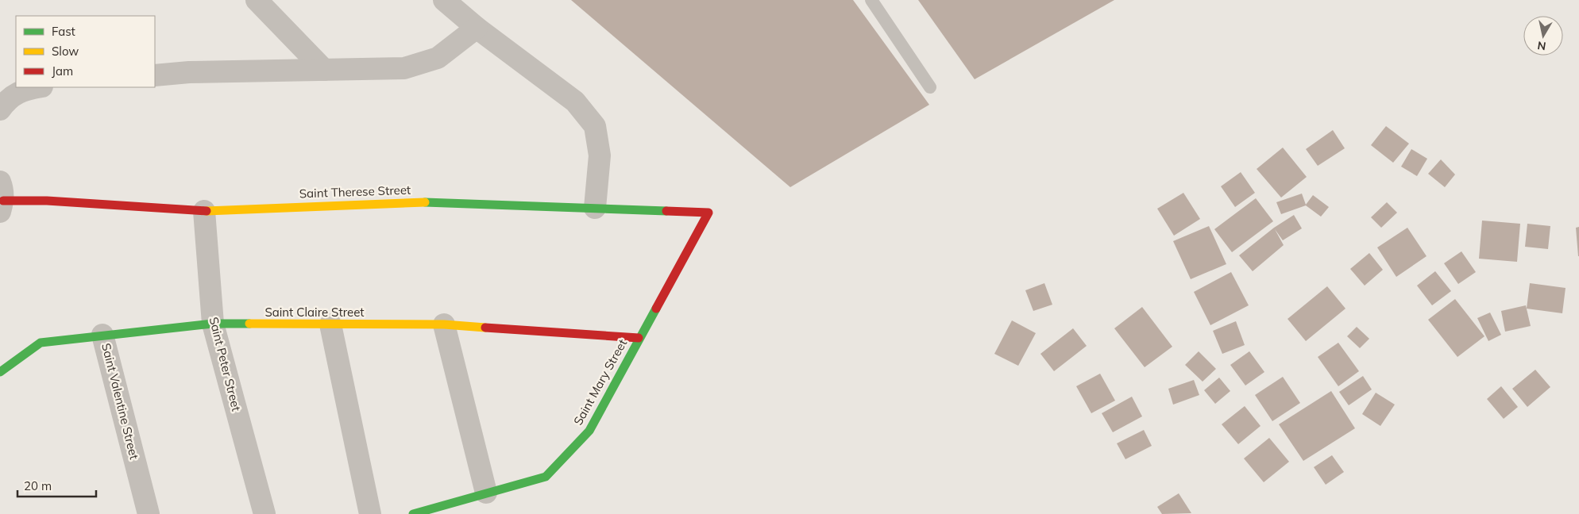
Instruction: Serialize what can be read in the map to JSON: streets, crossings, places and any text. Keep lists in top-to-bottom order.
{
  "streets": {
    "street": [
      "Saint Therese Street",
      "Saint Claire Street",
      "Saint Peter Street",
      "Saint Mary Street",
      "Saint Valentine Street"
    ]
  },
  "crossings": [
    ["Saint Therese Street", "Saint Peter Street"],
    ["Saint Therese Street", "Saint Mary Street"],
    ["Saint Claire Street", "Saint Peter Street"],
    ["Saint Claire Street", "Saint Mary Street"],
    ["Saint Claire Street", "Saint Valentine Street"]
  ],
  "legend": ["Fast", "Slow", "Jam"],
  "scale_bar": "20 m",
  "north": "bottom"
}
